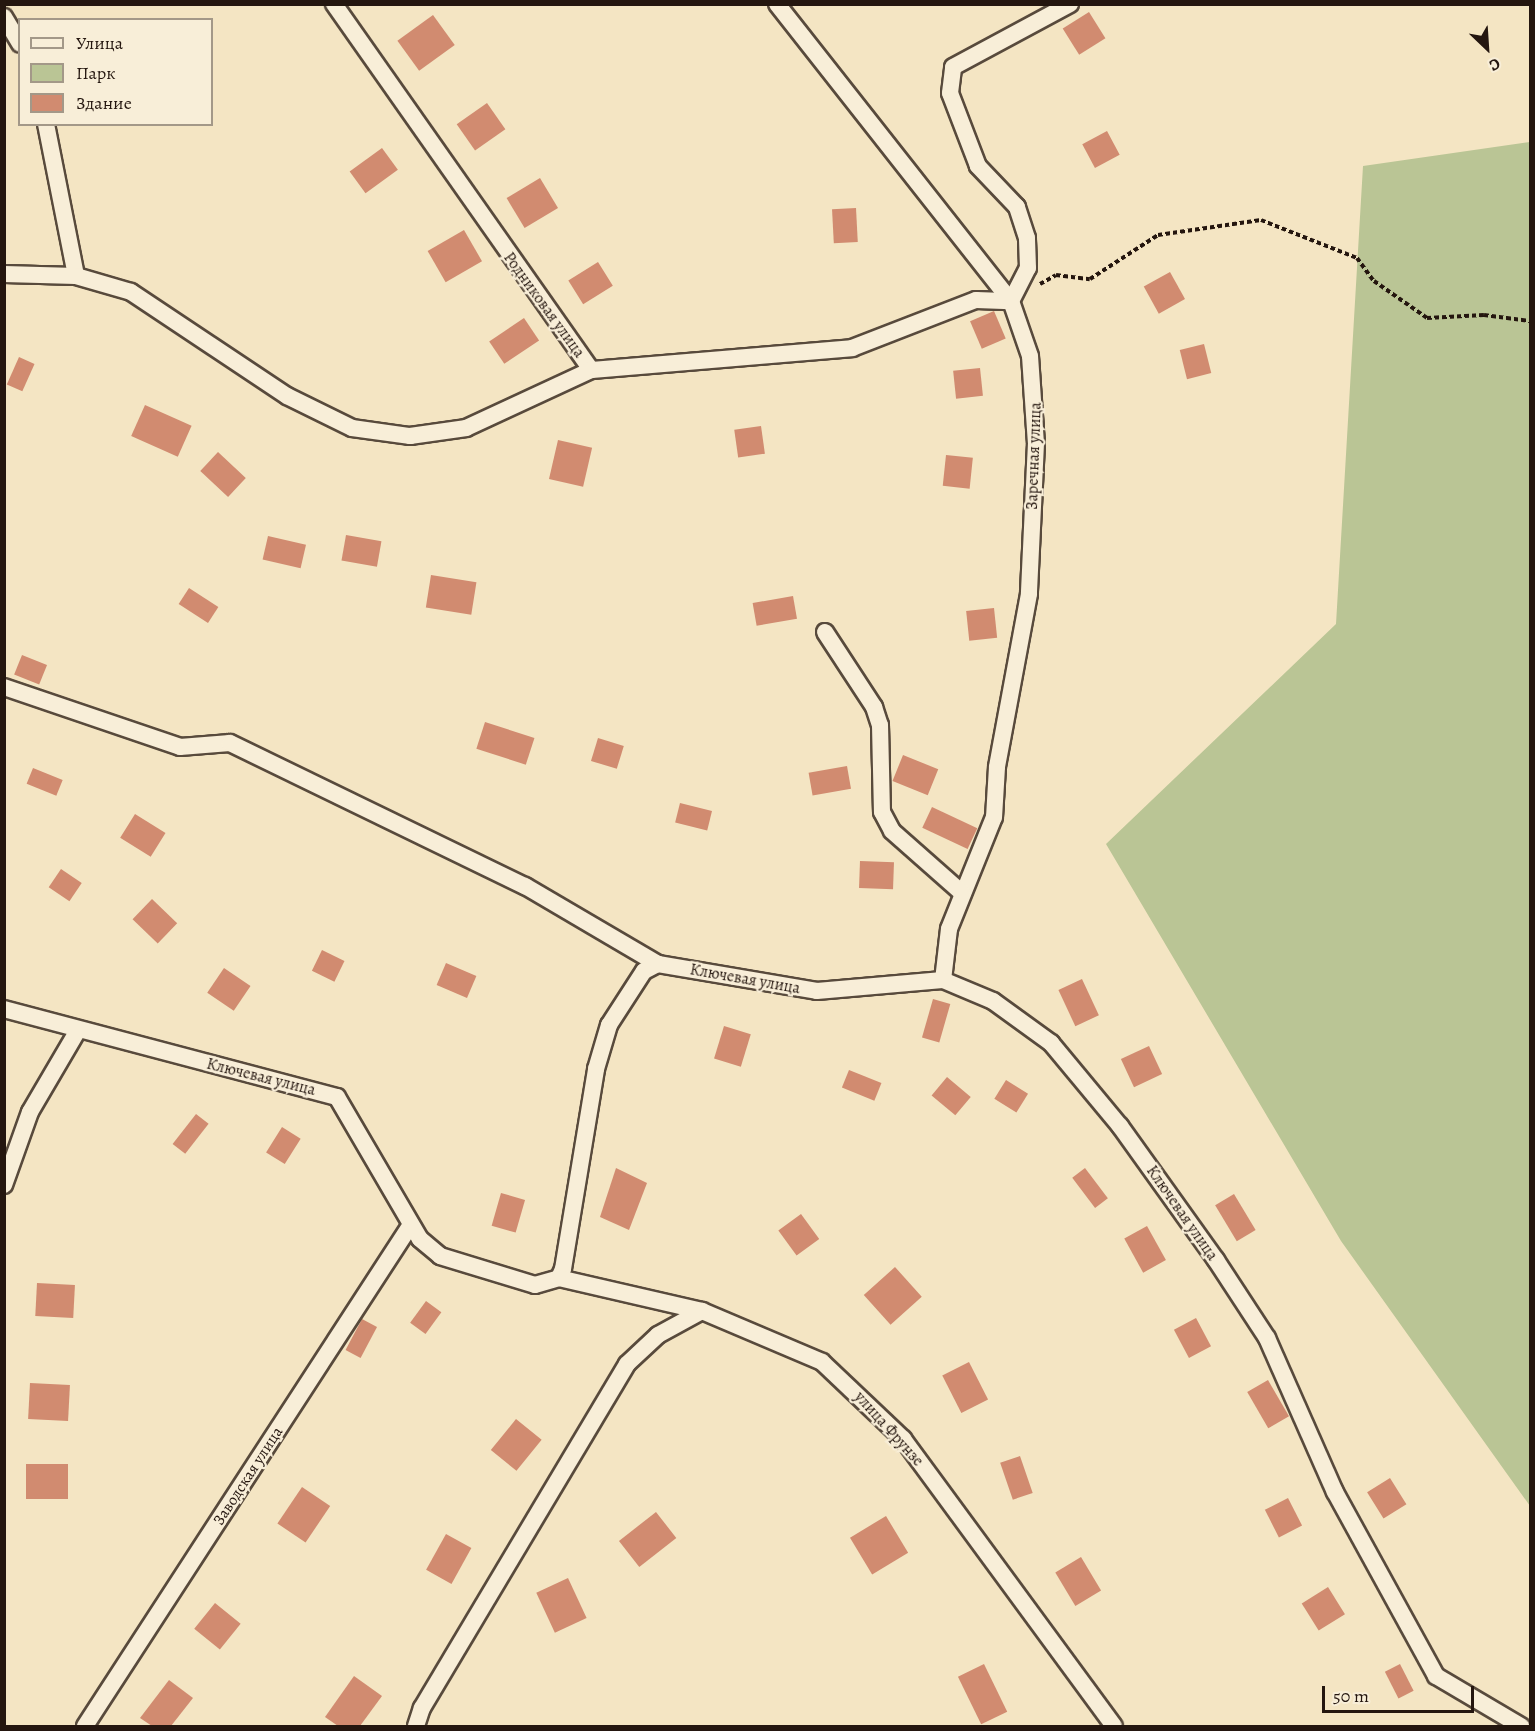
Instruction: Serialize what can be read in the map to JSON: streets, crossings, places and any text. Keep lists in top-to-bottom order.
{
  "streets": {
    "street": [
      "Родниковая улица",
      "Заречная улица",
      "Ключевая улица",
      "улица Фрунзе",
      "Заводская улица"
    ]
  },
  "crossings": [
    ["Родниковая улица", "Заречная улица"],
    ["Заречная улица", "Ключевая улица"],
    ["Ключевая улица", "улица Фрунзе"],
    ["Ключевая улица", "Заводская улица"]
  ],
  "legend": ["Улица", "Парк", "Здание"],
  "scale_bar": "50 m",
  "north": "bottom right"
}
